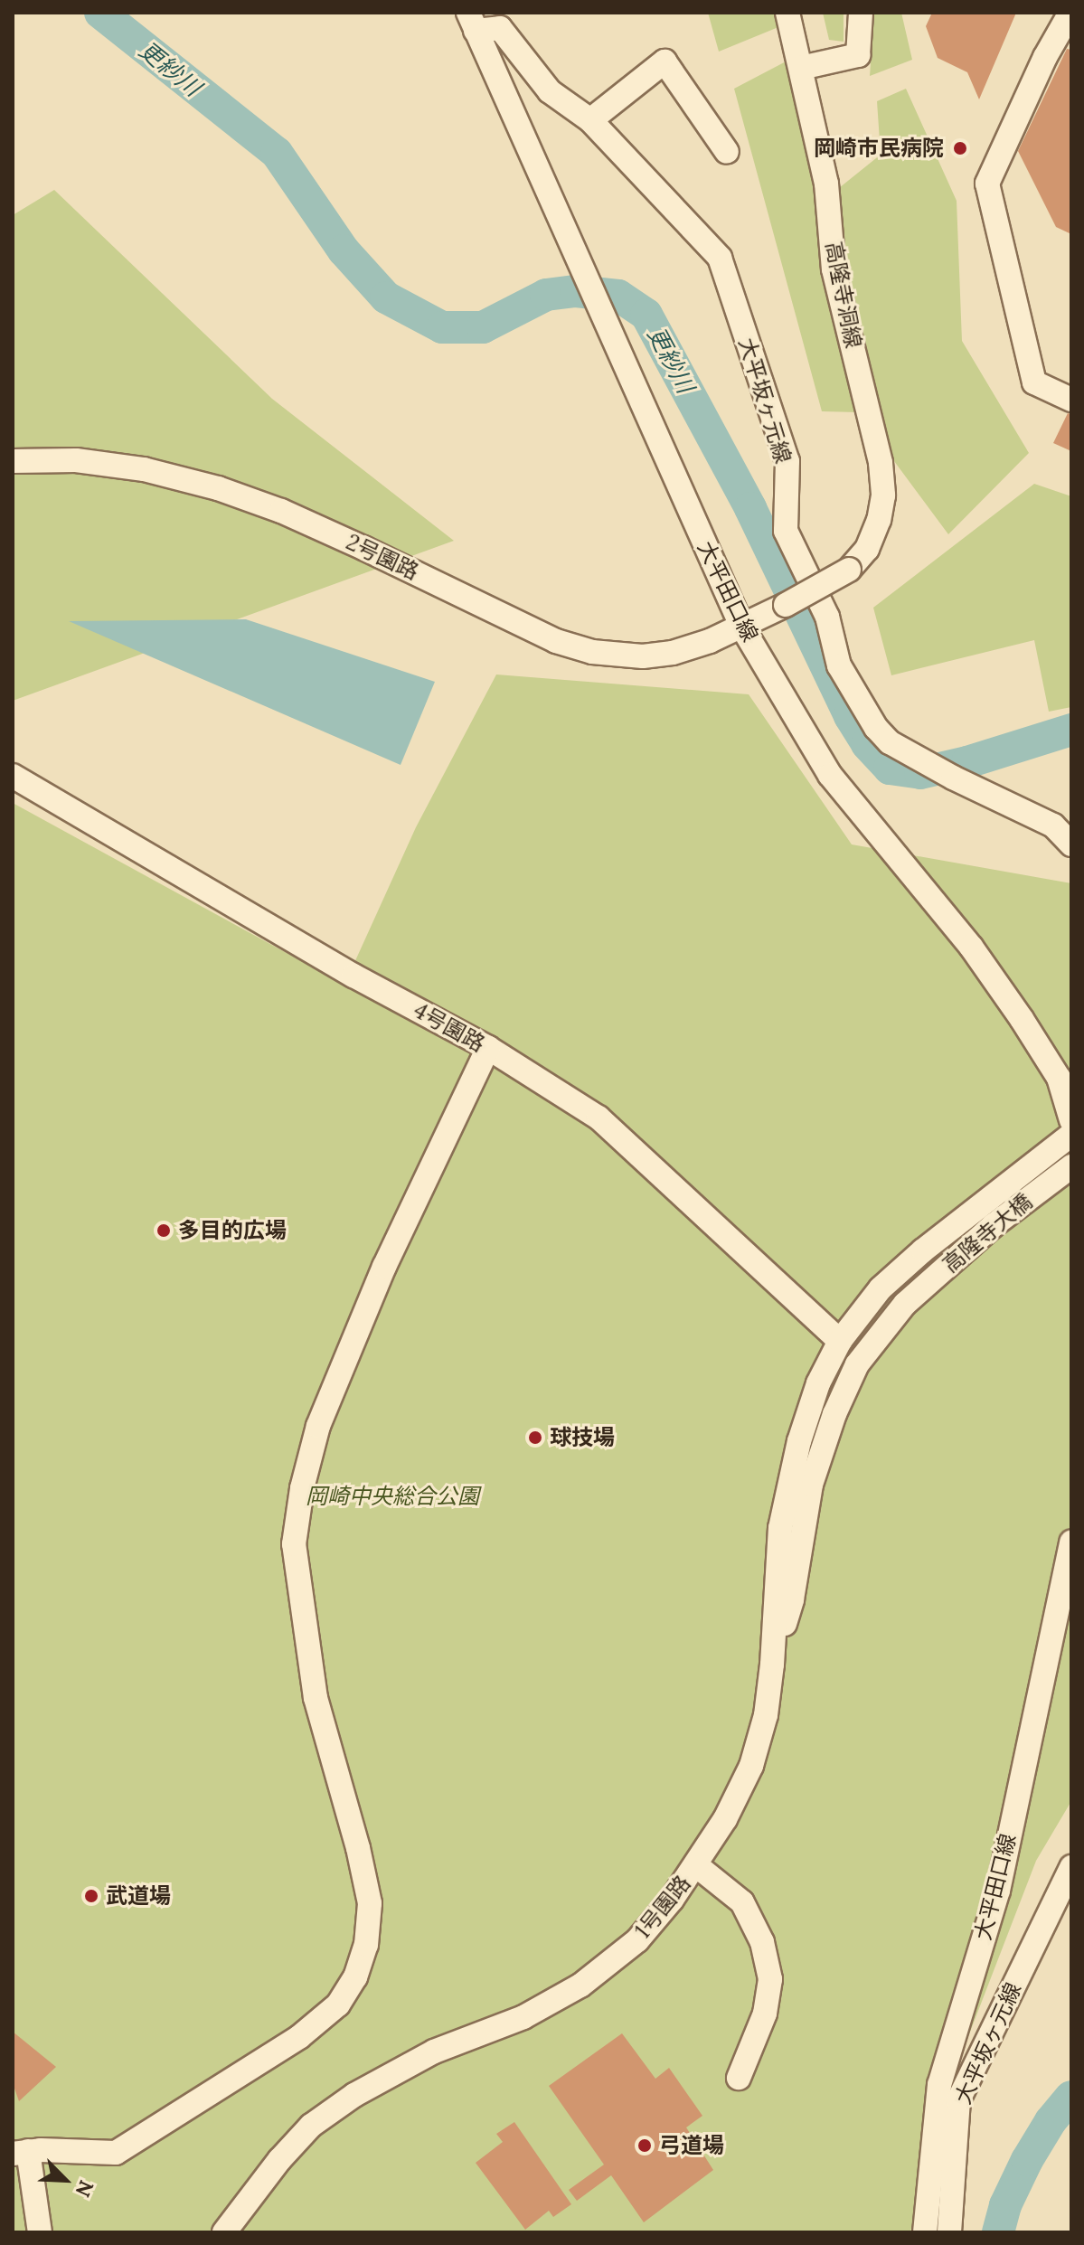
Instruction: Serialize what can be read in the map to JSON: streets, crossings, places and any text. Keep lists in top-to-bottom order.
{
  "streets": {
    "street": [
      "高隆寺洞線",
      "大平坂ヶ元線",
      "2号園路",
      "大平田口線",
      "4号園路",
      "高隆寺大橋",
      "1号園路"
    ]
  },
  "crossings": [
    ["高隆寺洞線", "2号園路"],
    ["大平坂ヶ元線", "大平田口線"],
    ["2号園路", "大平田口線"],
    ["4号園路", "1号園路"],
    ["高隆寺大橋", "1号園路"]
  ],
  "water": ["更紗川"],
  "parks": ["岡崎中央総合公園"],
  "places": [
    "岡崎市民病院",
    "多目的広場",
    "球技場",
    "武道場",
    "弓道場"
  ],
  "north": "bottom right"
}
